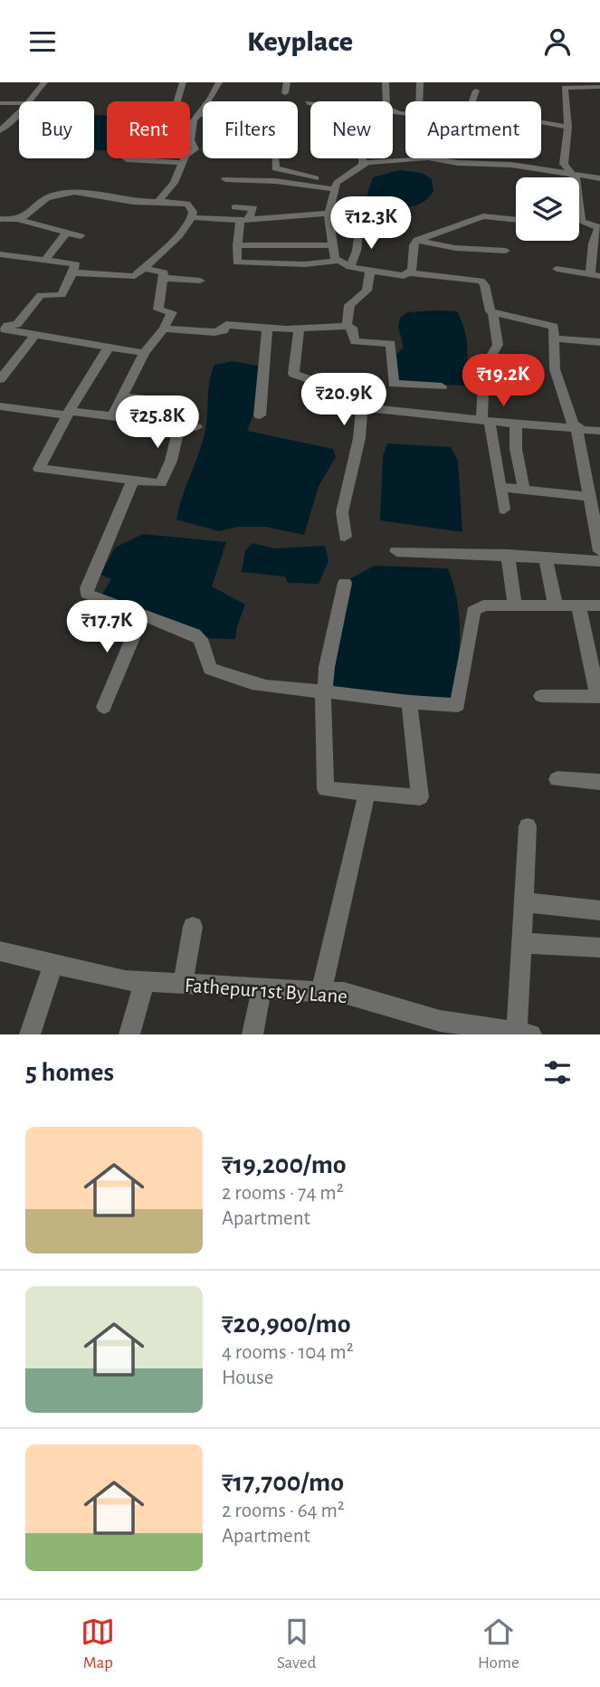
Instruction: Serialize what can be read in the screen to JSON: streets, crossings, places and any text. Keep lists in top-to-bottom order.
{
  "streets": {
    "street": ["Fathepur 1st By Lane"]
  },
  "page": {
    "header": "Keyplace",
    "chip": [
      "Buy",
      "Rent",
      "Filters",
      "New",
      "Apartment"
    ],
    "price": [
      "₹12.3K",
      "₹19.2K",
      "₹20.9K",
      "₹25.8K",
      "₹17.7K"
    ],
    "heading": "5 homes",
    "list": [
      {
        "name": "₹19,200/mo",
        "note": "2 rooms · 74 m² · Apartment"
      },
      {
        "name": "₹20,900/mo",
        "note": "4 rooms · 104 m² · House"
      },
      {
        "name": "₹17,700/mo",
        "note": "2 rooms · 64 m² · Apartment"
      }
    ],
    "tabs": ["Map", "Saved", "Home"]
  }
}
